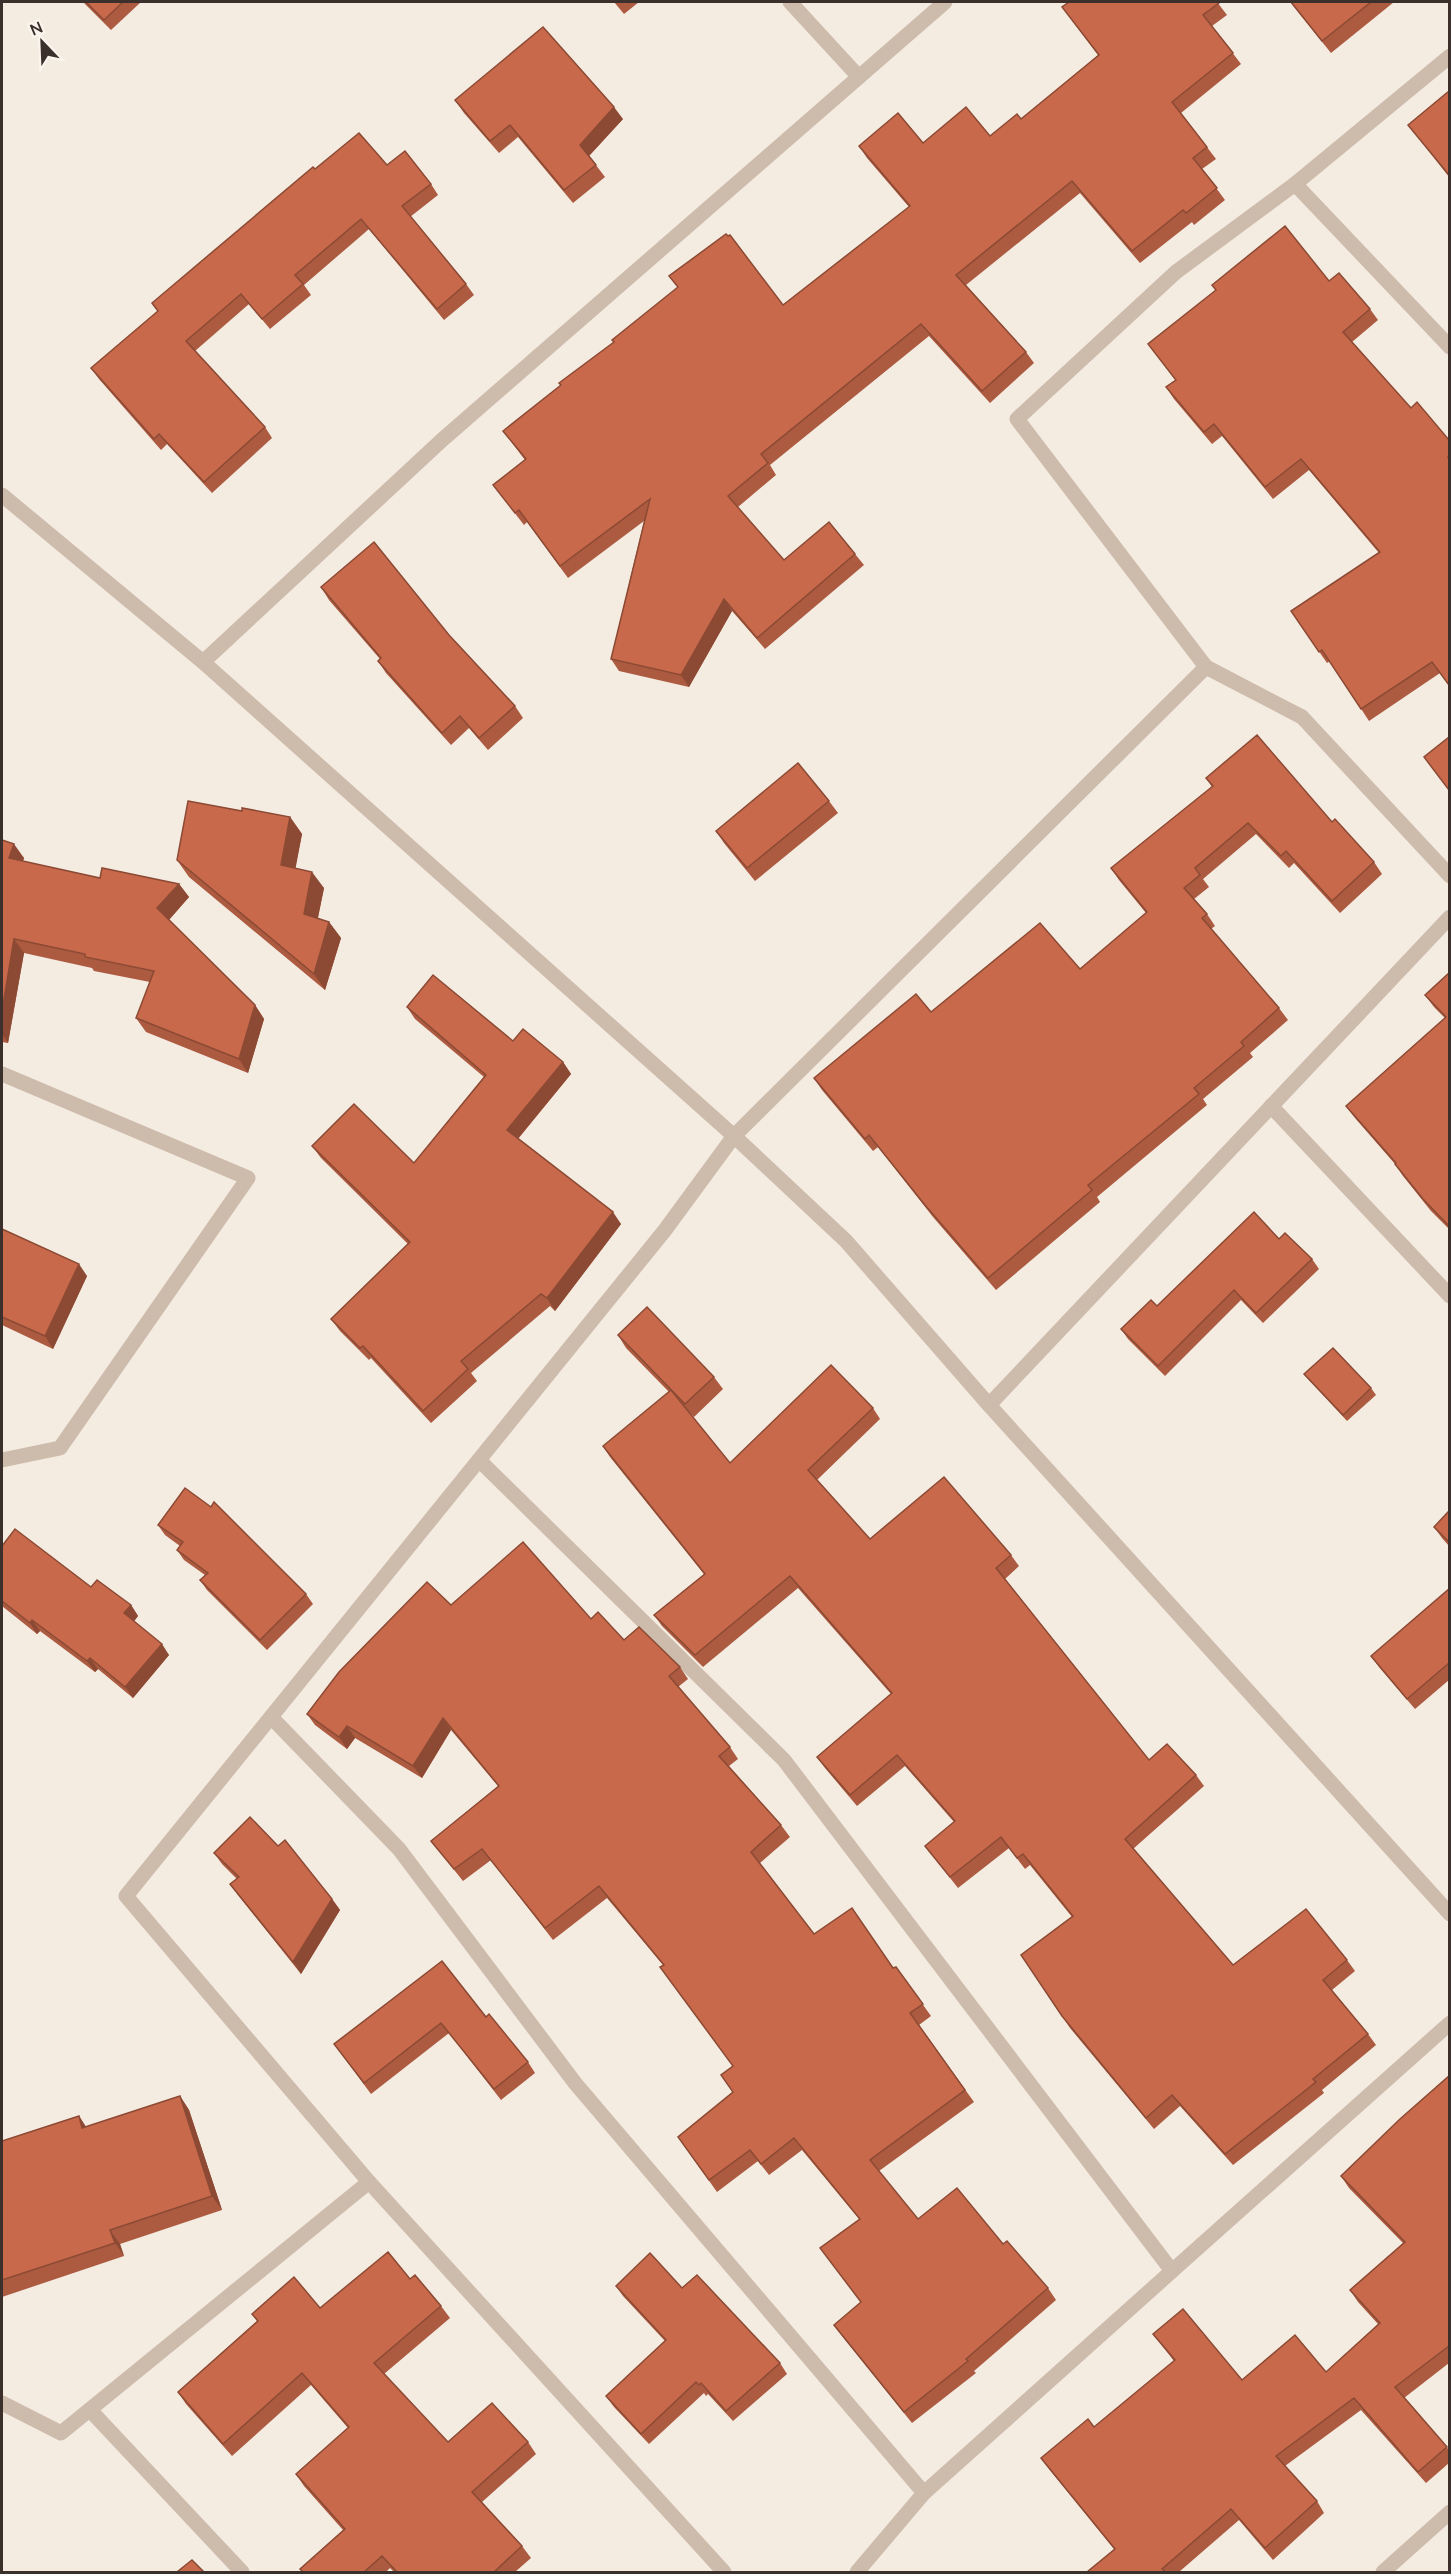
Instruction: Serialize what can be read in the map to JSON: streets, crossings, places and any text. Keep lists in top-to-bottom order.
{
  "north": "top left"
}
